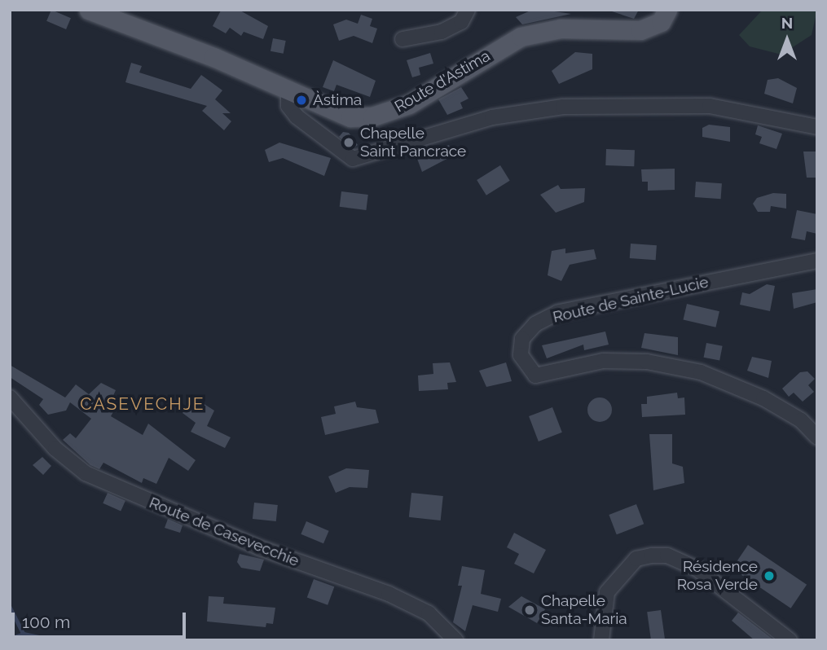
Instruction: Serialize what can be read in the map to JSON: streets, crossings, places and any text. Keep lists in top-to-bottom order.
{
  "streets": {
    "main road": ["Route d'Astima"],
    "street": ["Route de Sainte-Lucie", "Route de Casevecchie"]
  },
  "districts": ["CASEVECHJE"],
  "places": [
    "Àstima",
    "Chapelle Saint Pancrace",
    "Résidence Rosa Verde",
    "Chapelle Santa-Maria"
  ],
  "scale_bar": "100 m",
  "north": "top"
}
